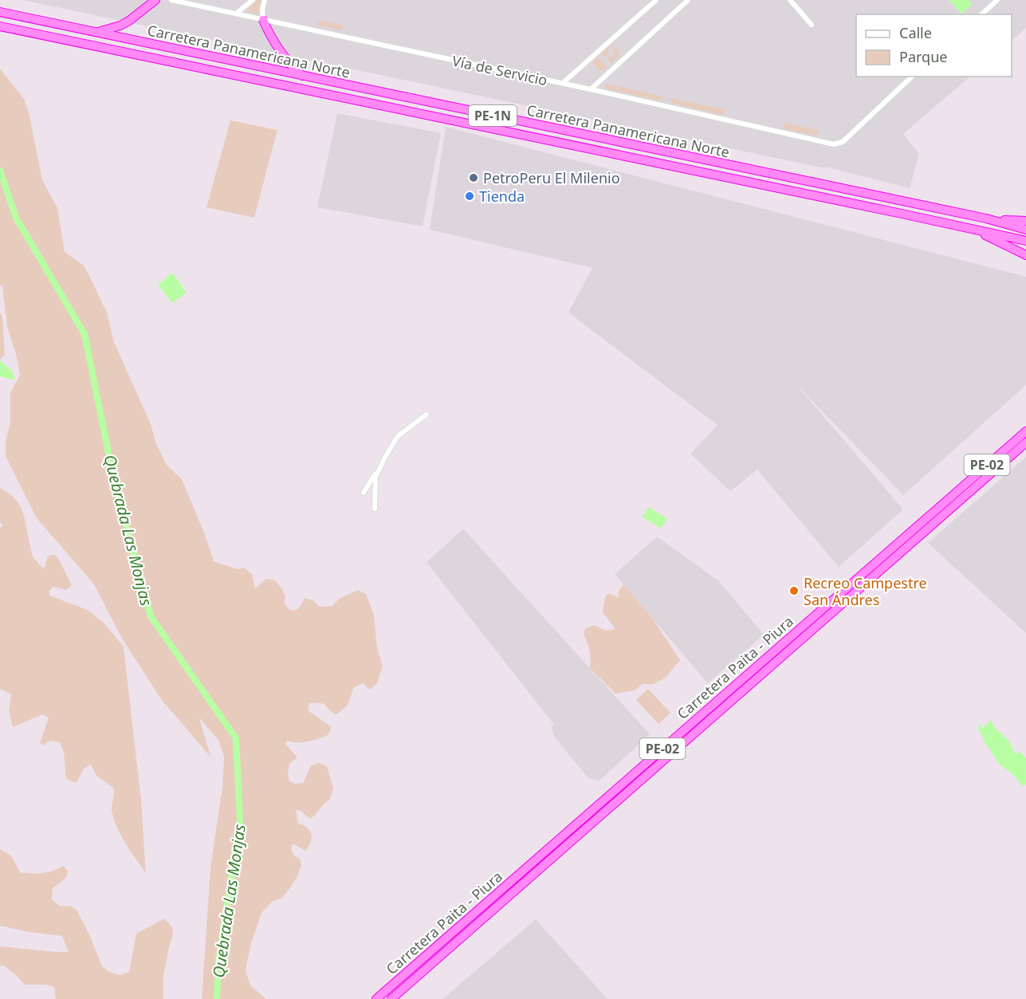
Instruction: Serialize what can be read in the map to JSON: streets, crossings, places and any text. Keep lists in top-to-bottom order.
{
  "streets": {
    "highway": [
      "Carretera Panamericana Norte",
      "PE-1N",
      "PE-02",
      "Carretera Paita - Piura"
    ],
    "street": ["Vía de Servicio"]
  },
  "water": ["Quebrada Las Monjas"],
  "places": ["PetroPeru El Milenio", "Tienda", "Recreo Campestre San Ándres"],
  "legend": ["Calle", "Parque"]
}
